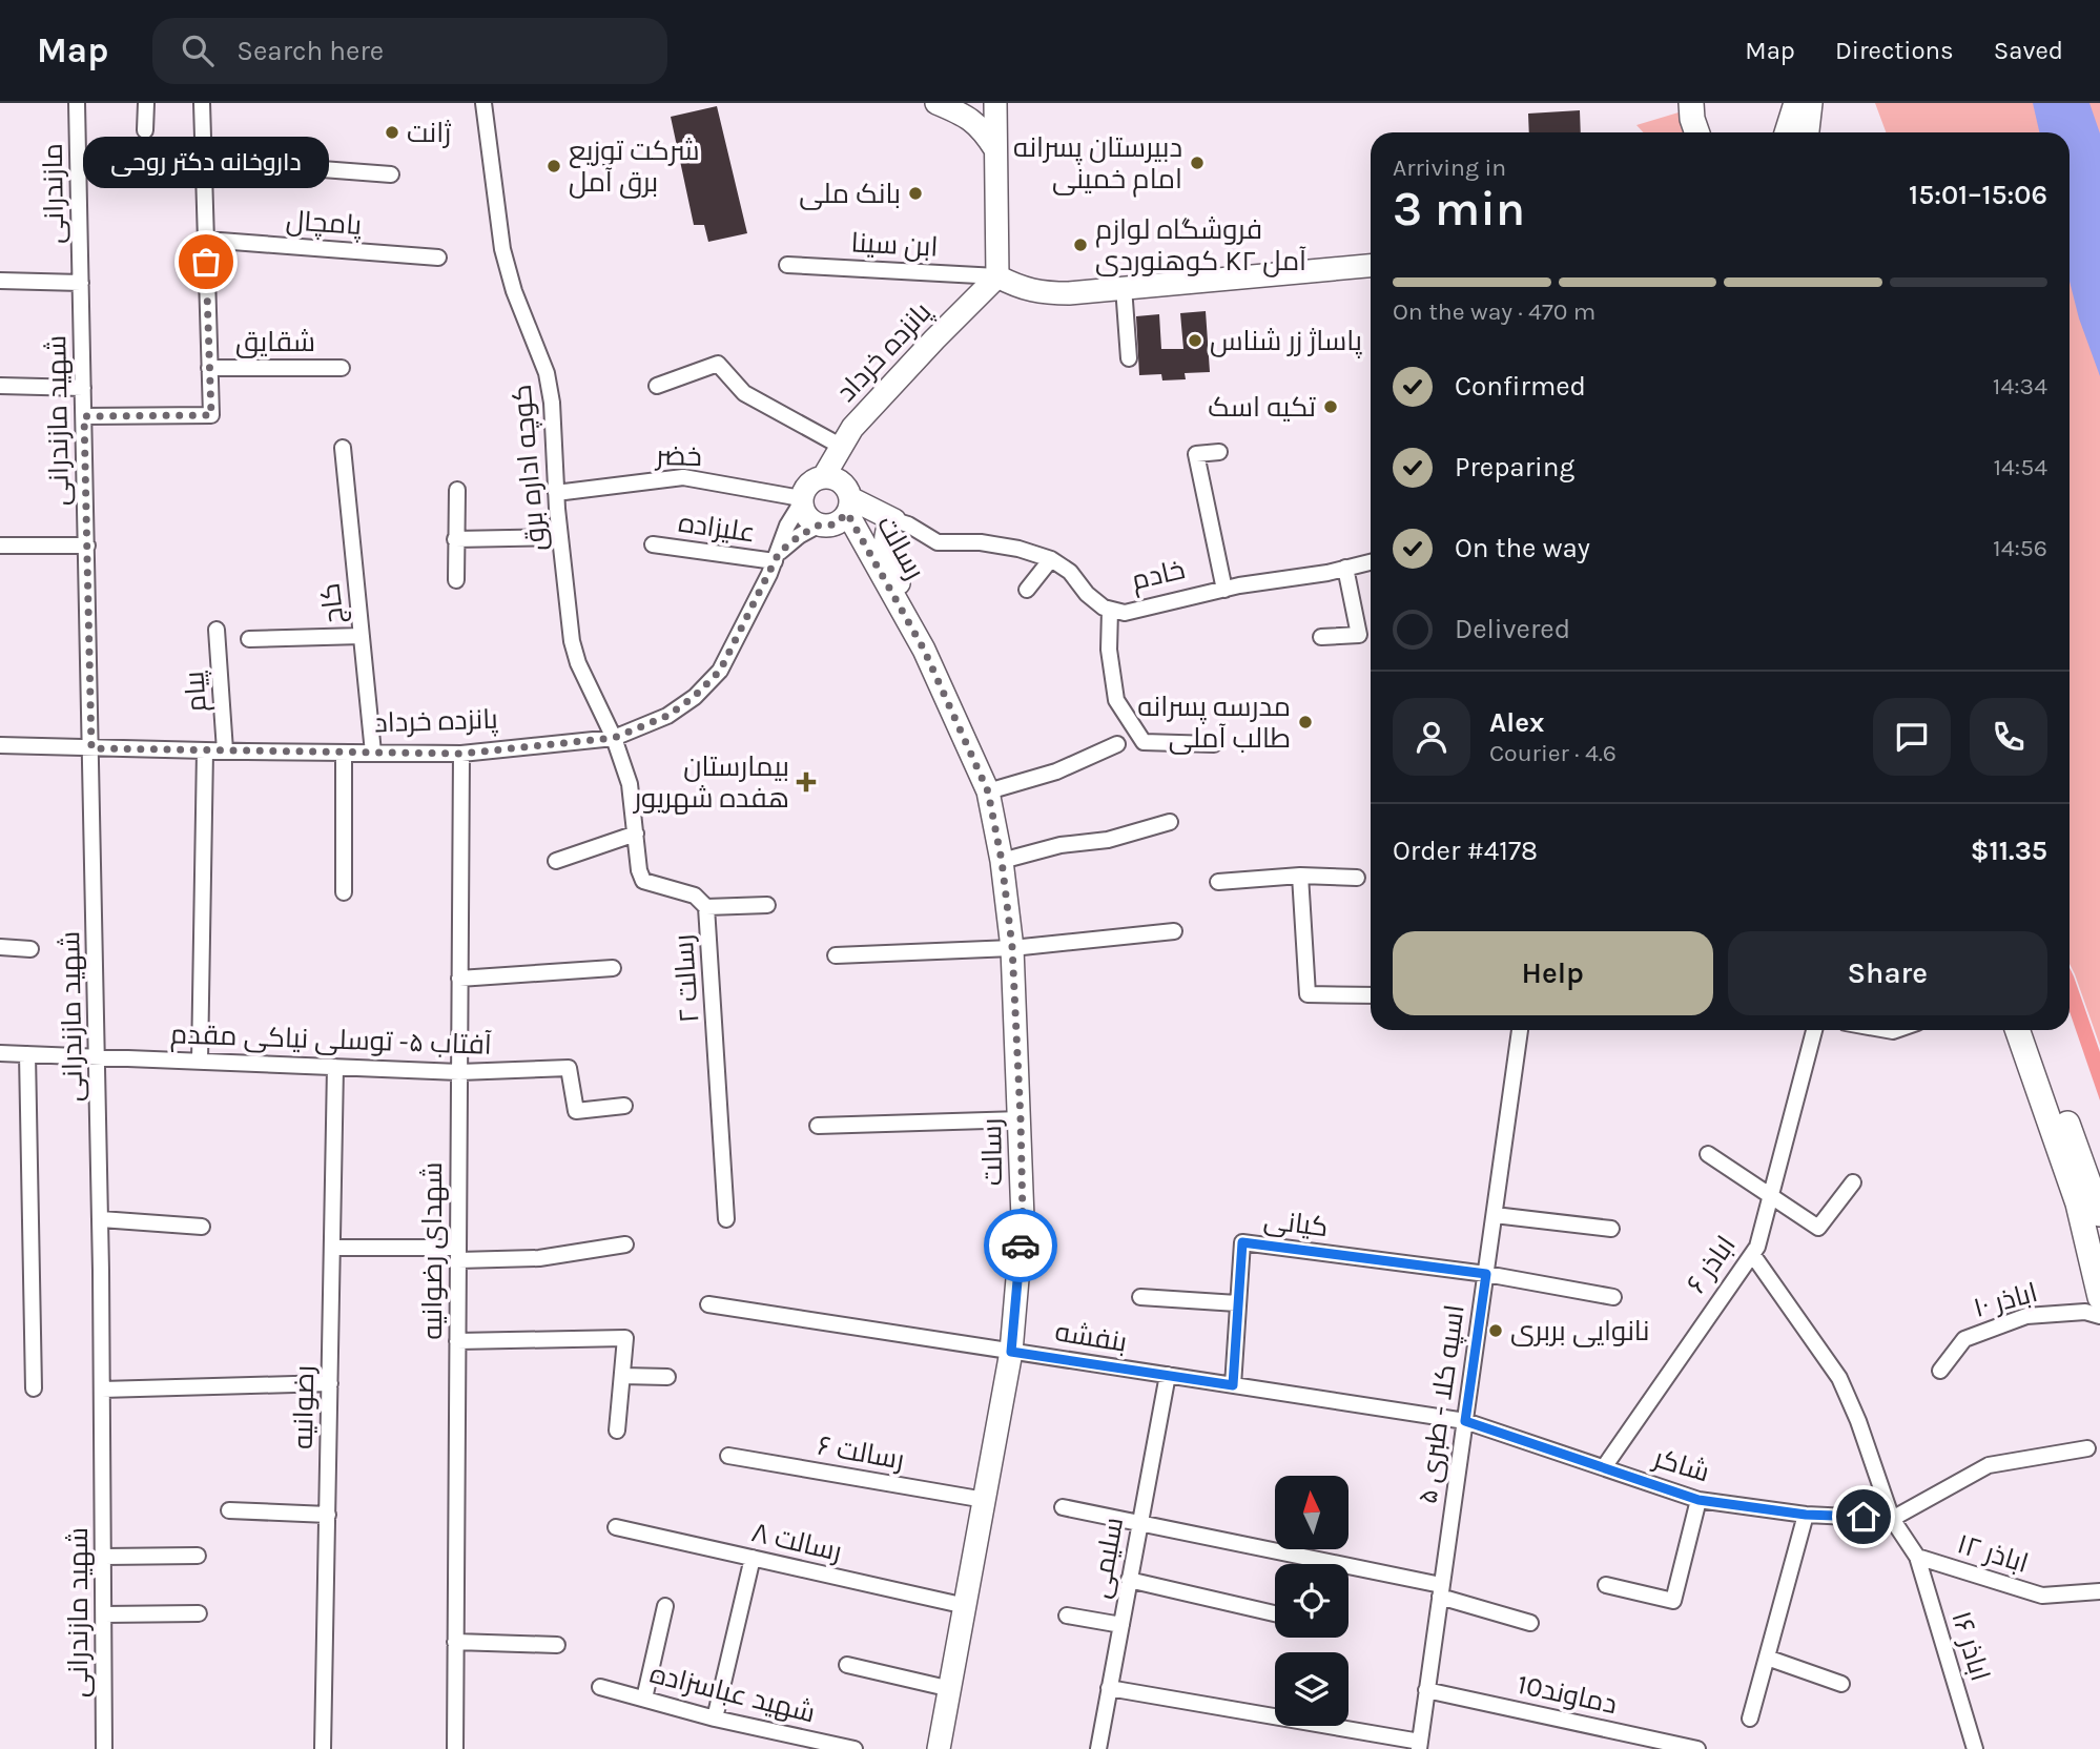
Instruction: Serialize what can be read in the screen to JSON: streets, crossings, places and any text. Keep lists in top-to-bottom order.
{
  "streets": {
    "main road": ["پانزده خرداد", "رسالت", "خادم"],
    "street": [
      "مازندرانی",
      "پامچال",
      "ابن سینا",
      "شقایق",
      "شهید مازندرانی",
      "خضر",
      "کوچه اداره برق",
      "علیزاده",
      "کاج",
      "پیام",
      "رسالت ۲",
      "آفتاب ۵- توسلی نیاکی مقدم",
      "کیانی",
      "شهدای رضوانیه",
      "اباذر ۶",
      "اباذر ۱۰",
      "بنفشه",
      "اسپه کلا - طبری ۵",
      "رضوانیه",
      "رسالت ۶",
      "شاکر",
      "رسالت ۸",
      "اباذر ۱۲",
      "سلیمی",
      "اباذر ۱۶",
      "شهید عباسزاده",
      "دماوند10"
    ]
  },
  "crossings": [
    ["مازندرانی", "شهید مازندرانی"],
    ["ابن سینا", "پانزده خرداد"],
    ["پانزده خرداد", "شهید مازندرانی"],
    ["پانزده خرداد", "خضر"],
    ["پانزده خرداد", "کوچه اداره برق"],
    ["پانزده خرداد", "علیزاده"],
    ["پانزده خرداد", "رسالت"],
    ["پانزده خرداد", "خادم"],
    ["پانزده خرداد", "کاج"],
    ["پانزده خرداد", "پیام"],
    ["پانزده خرداد", "رسالت ۲"],
    ["پانزده خرداد", "شهدای رضوانیه"],
    ["شهید مازندرانی", "آفتاب ۵- توسلی نیاکی مقدم"],
    ["خضر", "کوچه اداره برق"],
    ["خضر", "رسالت"],
    ["خضر", "خادم"],
    ["کوچه اداره برق", "رسالت ۲"],
    ["رسالت", "خادم"],
    ["رسالت", "بنفشه"],
    ["رسالت", "رسالت ۶"],
    ["رسالت", "رسالت ۸"],
    ["آفتاب ۵- توسلی نیاکی مقدم", "شهدای رضوانیه"],
    ["آفتاب ۵- توسلی نیاکی مقدم", "رضوانیه"],
    ["کیانی", "بنفشه"],
    ["کیانی", "اسپه کلا - طبری ۵"],
    ["اباذر ۶", "شاکر"],
    ["اباذر ۶", "اباذر ۱۲"],
    ["بنفشه", "اسپه کلا - طبری ۵"],
    ["بنفشه", "شاکر"],
    ["بنفشه", "سلیمی"],
    ["اسپه کلا - طبری ۵", "شاکر"],
    ["اسپه کلا - طبری ۵", "دماوند10"],
    ["شاکر", "اباذر ۱۲"],
    ["اباذر ۱۲", "اباذر ۱۶"]
  ],
  "places": {
    "other": [
      "ژانت",
      "دبیرستان پسرانه امام خمینی",
      "شرکت توزیع برق آمل",
      "بانک ملی",
      "فروشگاه لوازم کوهنوردی K۲ آمل",
      "داروخانه دکتر روحی",
      "پاساژ زر شناس",
      "تکیه اسک",
      "مدرسه پسرانه طالب آملی",
      "نانوایی بربری"
    ],
    "health": ["بیمارستان هفده شهریور"]
  },
  "north": "top",
  "page": {
    "header": "Map",
    "search": "Search here",
    "nav": ["Map", "Directions", "Saved"],
    "heading": ["3 min", "Arriving in", "15:01–15:06"],
    "panel": [
      "Alex",
      "Courier · 4.6",
      "Order #4178",
      "$11.35"
    ],
    "bubble": "داروخانه دکتر روحی",
    "bar": "On the way · 470 m",
    "list": [
      ["Confirmed", "14:34"],
      ["Preparing", "14:54"],
      ["On the way", "14:56"],
      "Delivered"
    ],
    "buttons": ["Help", "Share"]
  }
}
